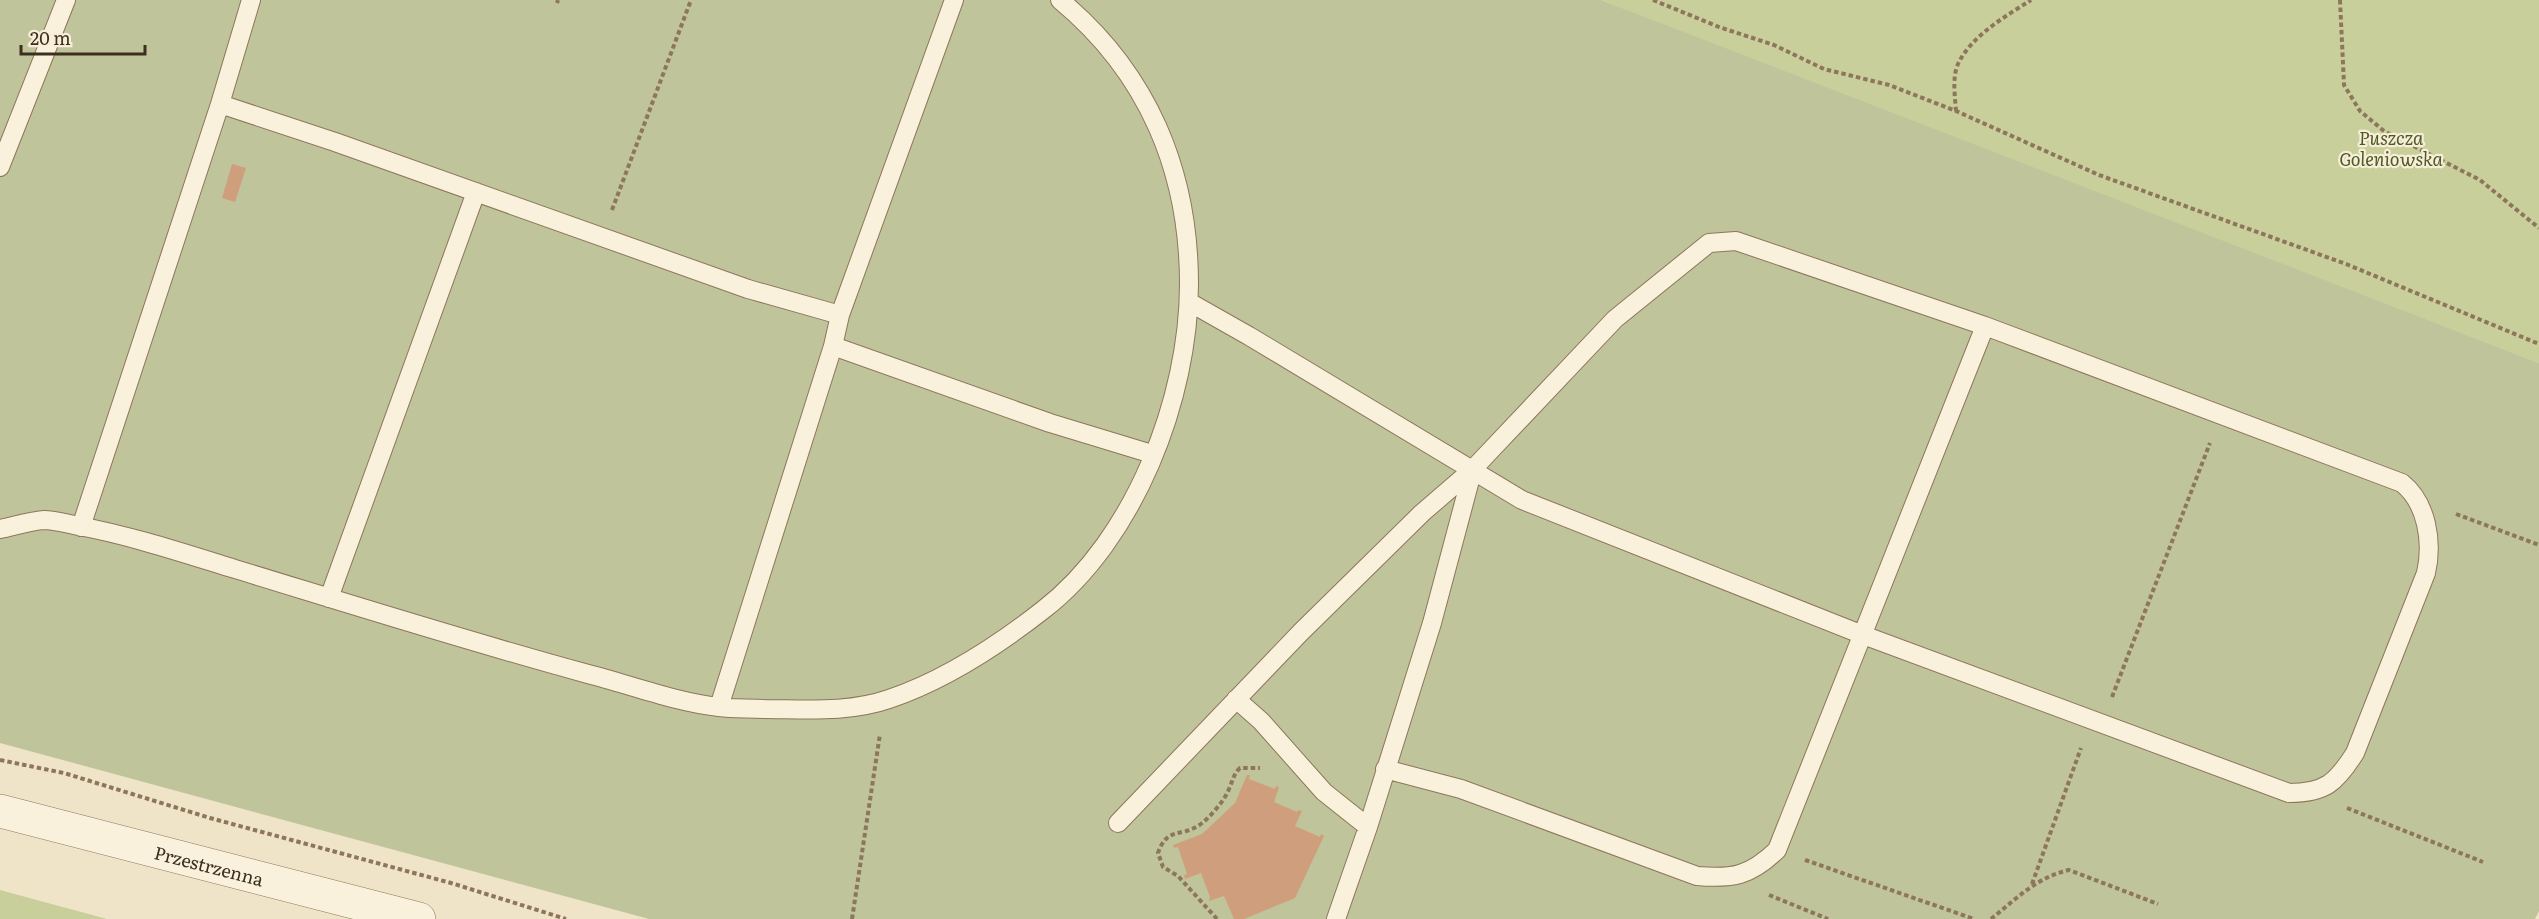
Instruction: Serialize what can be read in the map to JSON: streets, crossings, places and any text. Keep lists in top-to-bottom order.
{
  "streets": {
    "street": ["Przestrzenna"]
  },
  "parks": ["Puszcza Goleniowska"],
  "scale_bar": "20 m"
}
